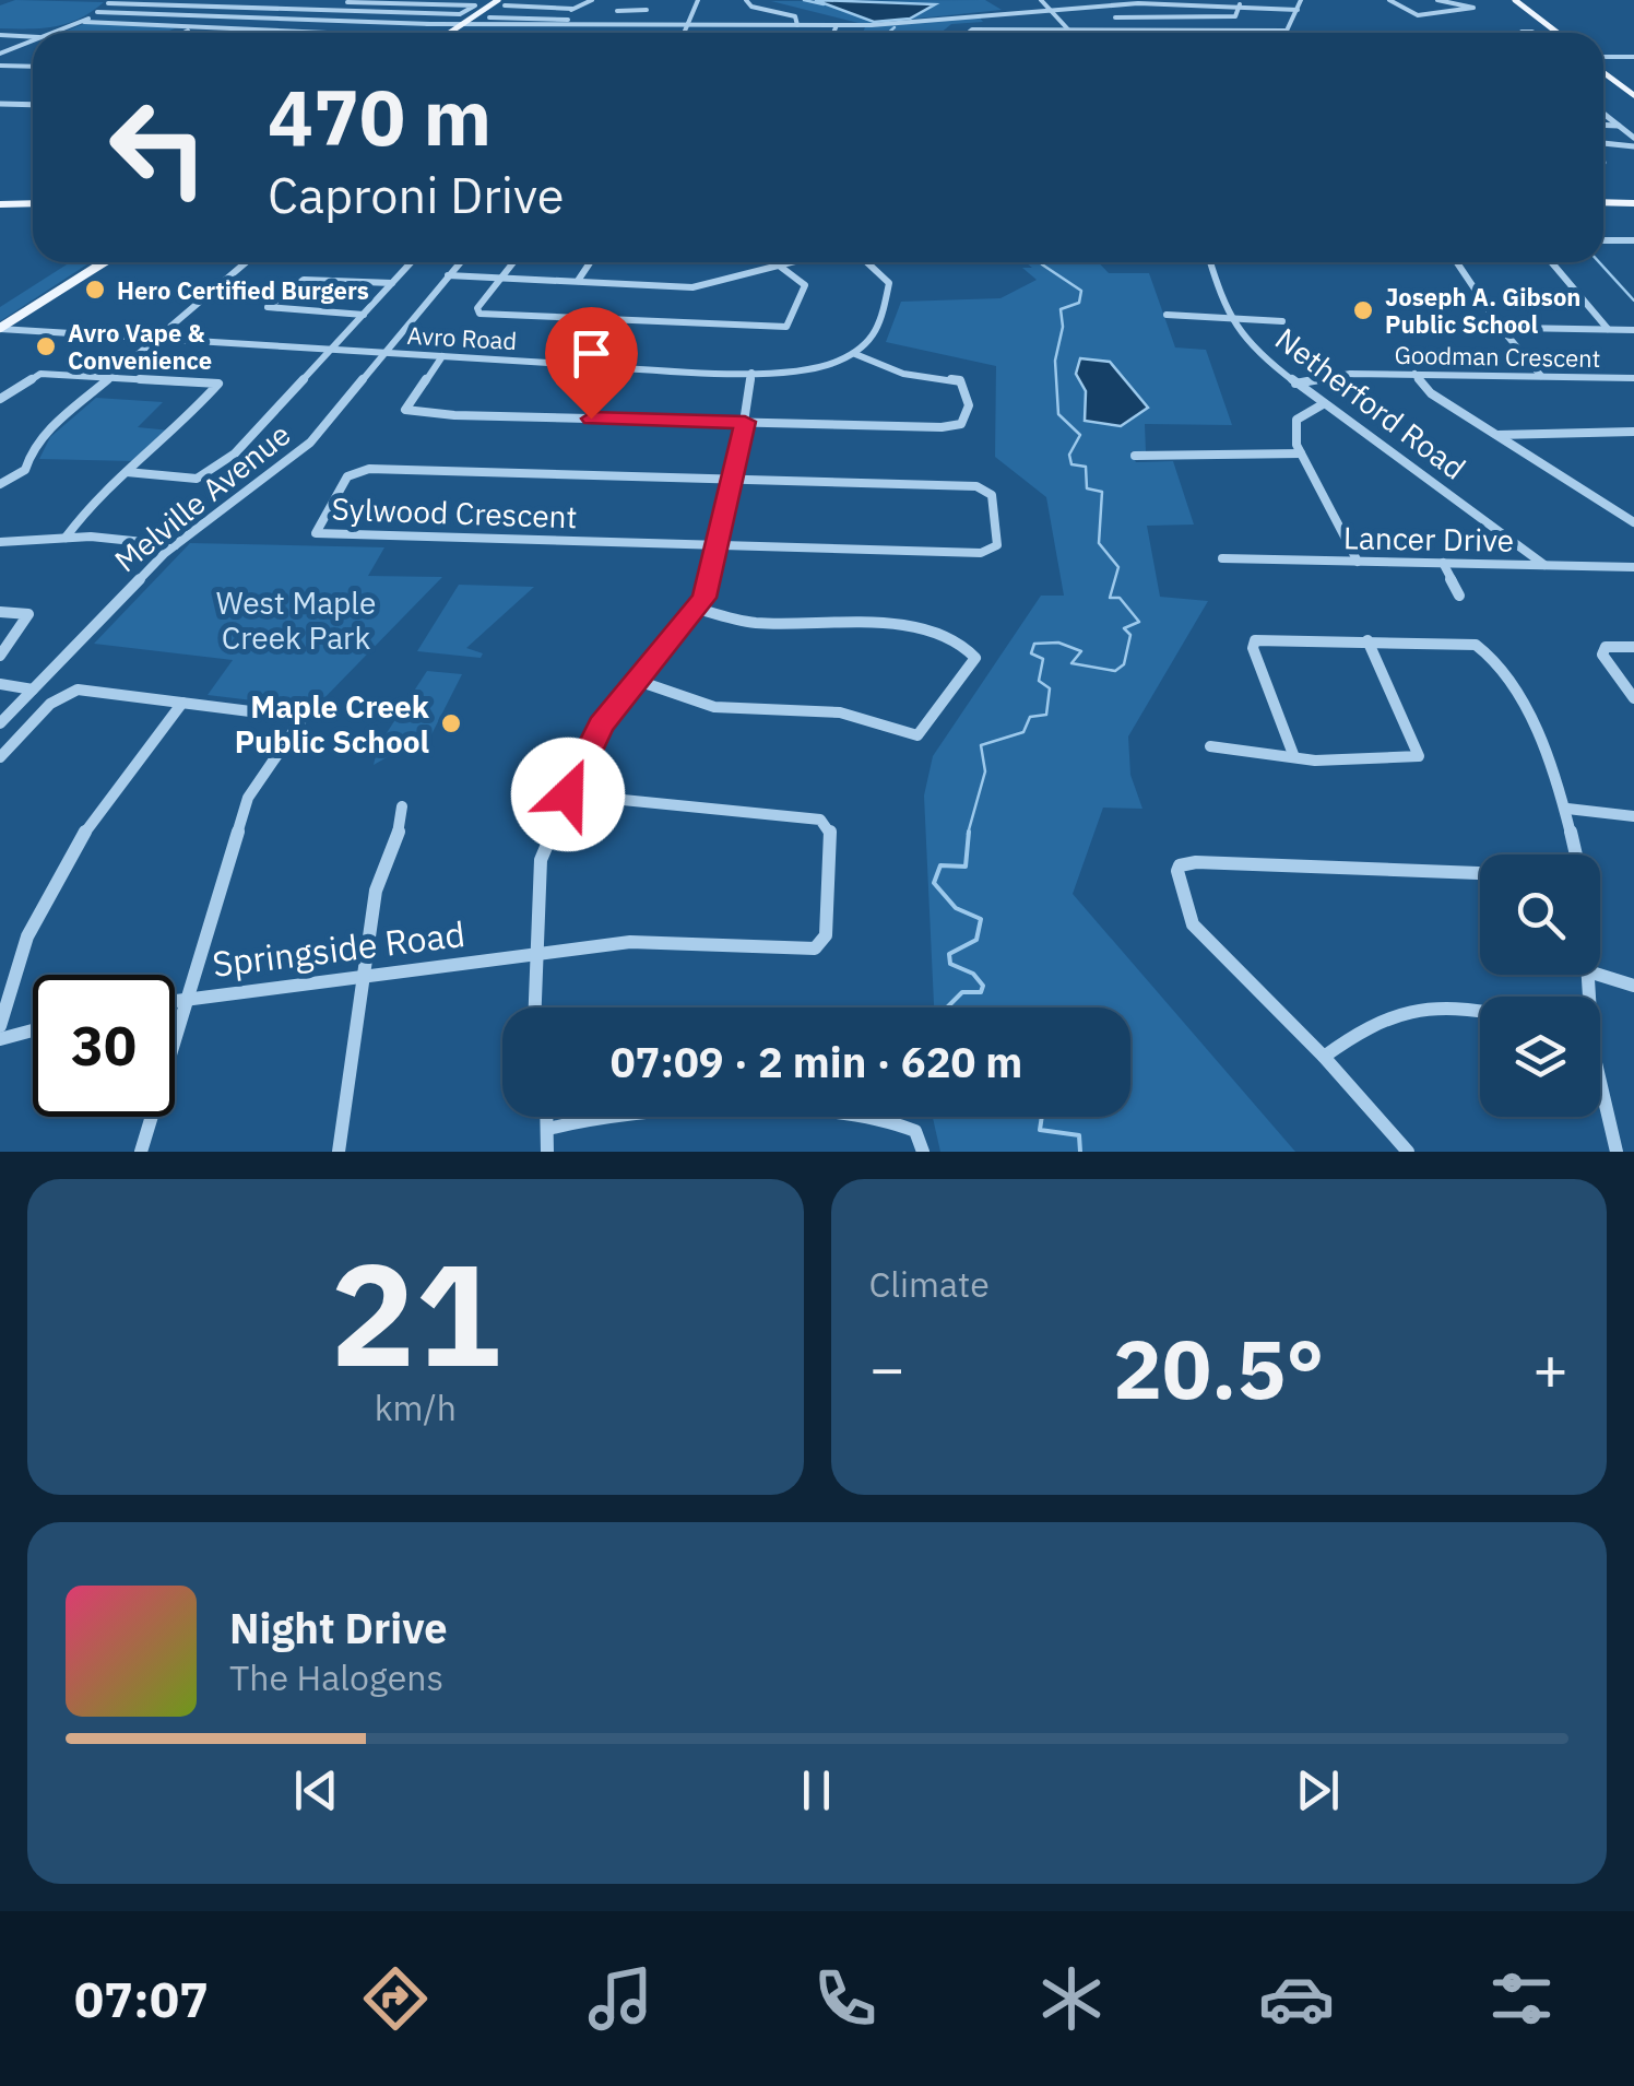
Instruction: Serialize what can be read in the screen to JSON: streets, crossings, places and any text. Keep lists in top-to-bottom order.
{
  "streets": {
    "street": [
      "Avro Road",
      "Goodman Crescent",
      "Netherford Road",
      "Melville Avenue",
      "Sylwood Crescent",
      "Lancer Drive",
      "Springside Road"
    ]
  },
  "crossings": [
    ["Avro Road", "Melville Avenue"],
    ["Goodman Crescent", "Netherford Road"],
    ["Netherford Road", "Lancer Drive"]
  ],
  "parks": ["West Maple Creek Park"],
  "places": [
    "Hero Certified Burgers",
    "Joseph A. Gibson Public School",
    "Avro Vape & Convenience",
    "Maple Creek Public School"
  ],
  "page": {
    "turn": ["470 m", "Caproni Drive"],
    "limit": "30",
    "trip": "07:09 · 2 min · 620 m",
    "tile": [
      ["21", "km/h"],
      "Climate"
    ],
    "heat": ["−", "20.5°", "+"],
    "song": ["Night Drive", "The Halogens"],
    "tabs": "07:07"
  }
}
